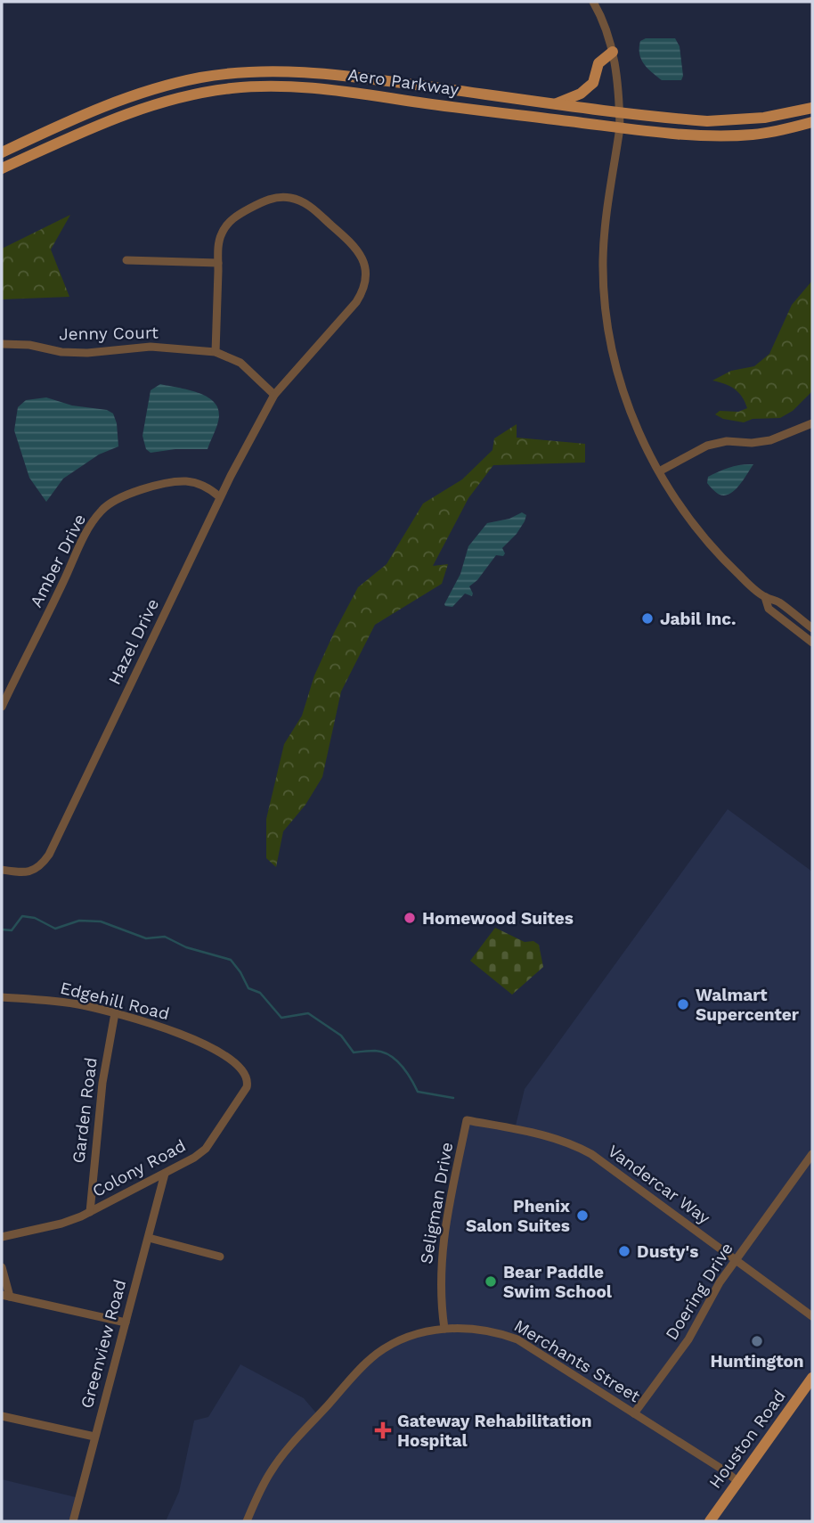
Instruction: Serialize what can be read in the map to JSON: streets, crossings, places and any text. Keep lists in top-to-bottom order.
{
  "streets": {
    "main road": ["Aero Parkway", "Houston Road"],
    "street": [
      "Jenny Court",
      "Amber Drive",
      "Hazel Drive",
      "Edgehill Road",
      "Garden Road",
      "Colony Road",
      "Vandercar Way",
      "Seligman Drive",
      "Doering Drive",
      "Greenview Road",
      "Merchants Street"
    ]
  },
  "crossings": [
    ["Jenny Court", "Hazel Drive"],
    ["Amber Drive", "Hazel Drive"],
    ["Edgehill Road", "Garden Road"],
    ["Edgehill Road", "Colony Road"],
    ["Garden Road", "Colony Road"],
    ["Colony Road", "Greenview Road"],
    ["Vandercar Way", "Seligman Drive"],
    ["Vandercar Way", "Doering Drive"],
    ["Seligman Drive", "Merchants Street"],
    ["Doering Drive", "Merchants Street"],
    ["Merchants Street", "Houston Road"]
  ],
  "places": {
    "other": [
      "Jabil Inc.",
      "Homewood Suites",
      "Walmart Supercenter",
      "Phenix Salon Suites",
      "Dusty's",
      "Bear Paddle Swim School",
      "Huntington"
    ],
    "health": ["Gateway Rehabilitation Hospital"]
  }
}
